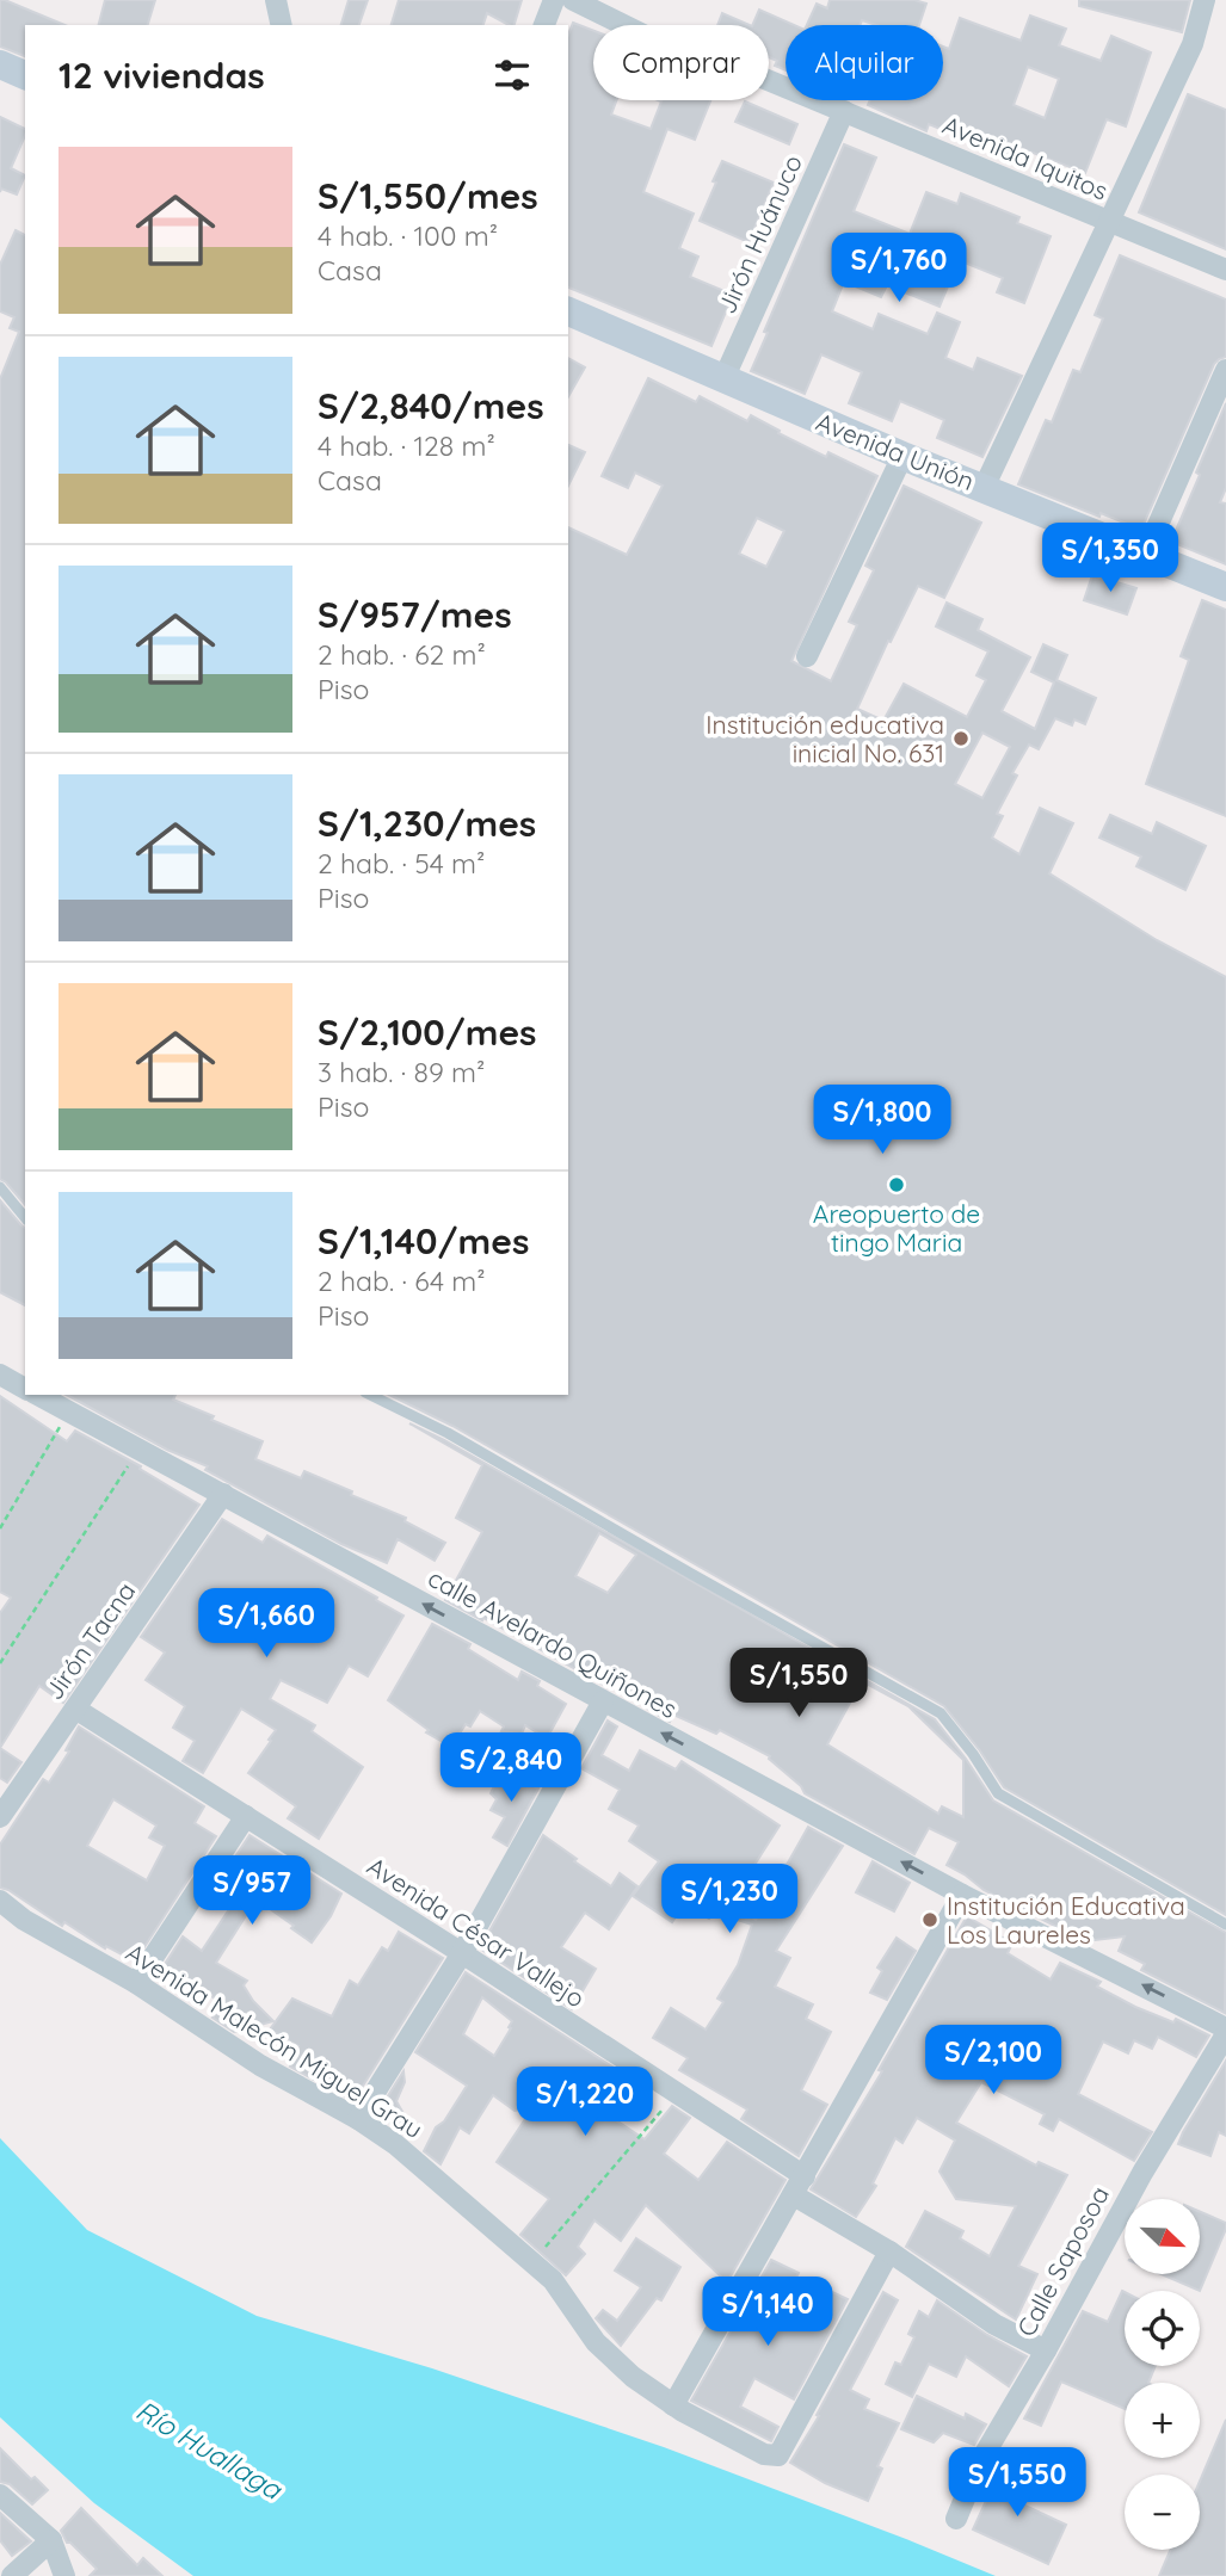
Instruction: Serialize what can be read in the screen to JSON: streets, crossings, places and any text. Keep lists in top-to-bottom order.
{
  "streets": {
    "main road": ["Avenida Unión"],
    "street": [
      "Avenida Iquitos",
      "Jirón Huánuco",
      "Jirón Tacna",
      "calle Avelardo Quiñones",
      "Avenida César Vallejo",
      "Avenida Malecón Miguel Grau",
      "Calle Saposoa"
    ]
  },
  "crossings": [
    ["Avenida Iquitos", "Jirón Huánuco"],
    ["Jirón Huánuco", "Avenida Unión"],
    ["Jirón Tacna", "calle Avelardo Quiñones"],
    ["Jirón Tacna", "Avenida César Vallejo"],
    ["calle Avelardo Quiñones", "Calle Saposoa"],
    ["Avenida César Vallejo", "Avenida Malecón Miguel Grau"],
    ["Avenida César Vallejo", "Calle Saposoa"]
  ],
  "one_way": ["calle Avelardo Quiñones"],
  "water": ["Río Huallaga"],
  "places": ["Institución educativa inicial No. 631", "Areopuerto de tingo Maria", "Institución Educativa Los Laureles"],
  "north": "bottom right",
  "page": {
    "chip": ["Comprar", "Alquilar"],
    "heading": "12 viviendas",
    "list": [
      {
        "name": "S/1,550/mes",
        "note": "4 hab. · 100 m² · Casa"
      },
      {
        "name": "S/2,840/mes",
        "note": "4 hab. · 128 m² · Casa"
      },
      {
        "name": "S/957/mes",
        "note": "2 hab. · 62 m² · Piso"
      },
      {
        "name": "S/1,230/mes",
        "note": "2 hab. · 54 m² · Piso"
      },
      {
        "name": "S/2,100/mes",
        "note": "3 hab. · 89 m² · Piso"
      },
      {
        "name": "S/1,140/mes",
        "note": "2 hab. · 64 m² · Piso"
      }
    ],
    "price": [
      "S/1,760",
      "S/1,350",
      "S/1,800",
      "S/1,660",
      "S/1,550",
      "S/2,840",
      "S/957",
      "S/1,230",
      "S/2,100",
      "S/1,220",
      "S/1,140",
      "S/1,550"
    ],
    "map_buttons": ["+", "−"]
  }
}
